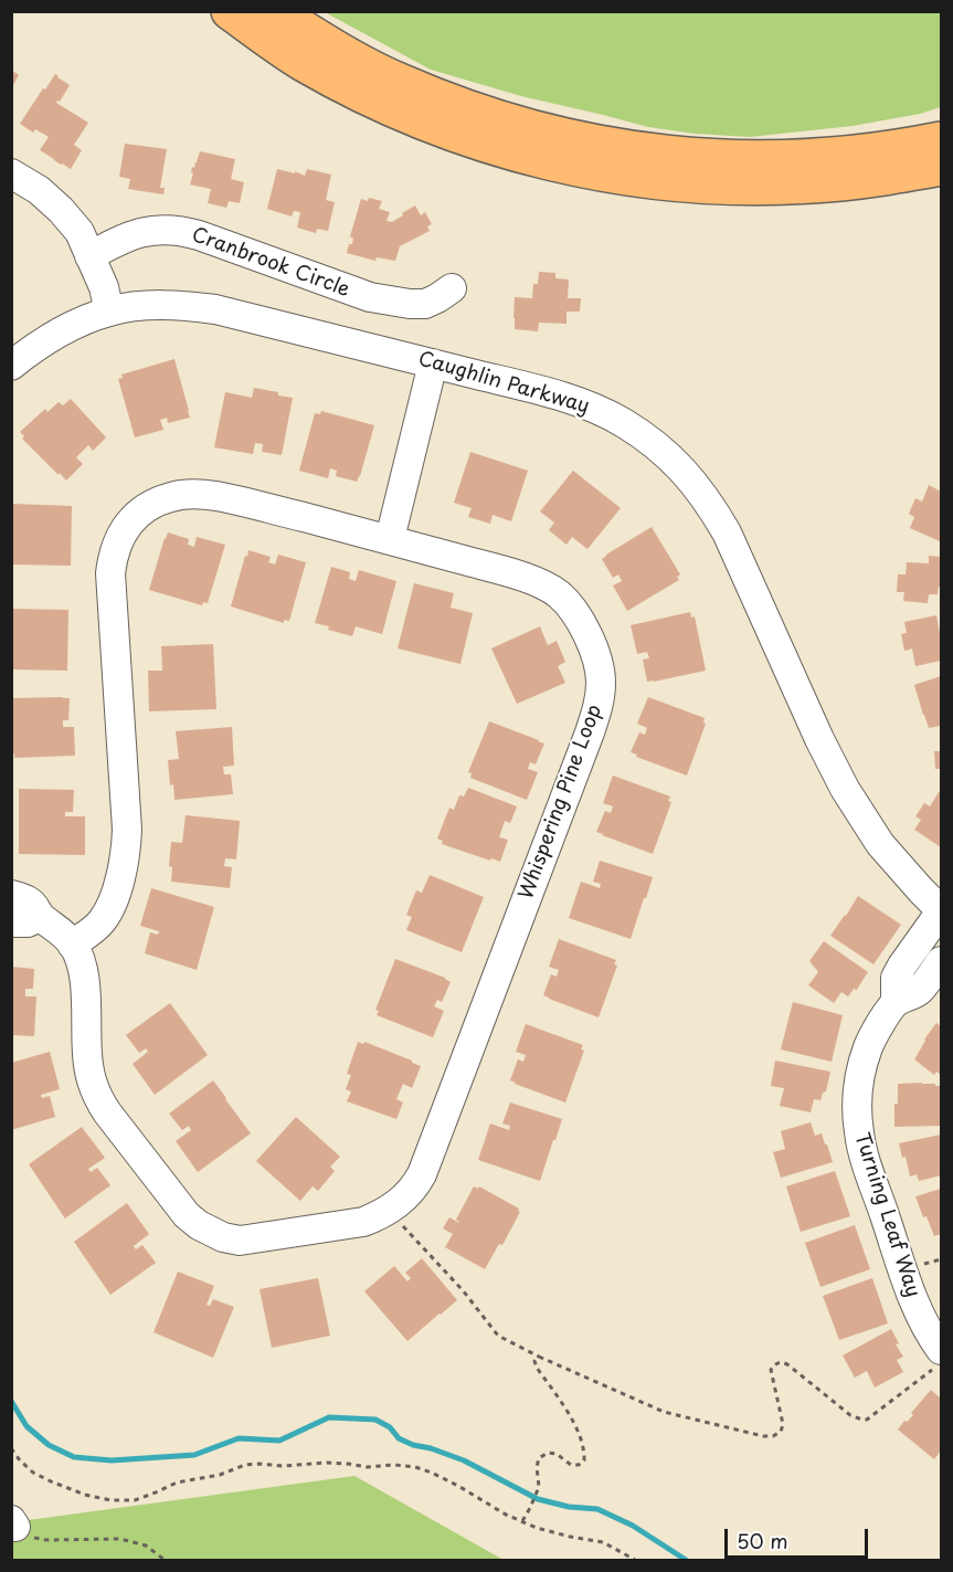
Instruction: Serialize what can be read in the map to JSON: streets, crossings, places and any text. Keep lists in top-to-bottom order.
{
  "streets": {
    "street": [
      "Cranbrook Circle",
      "Caughlin Parkway",
      "Whispering Pine Loop",
      "Turning Leaf Way"
    ]
  },
  "crossings": [
    ["Caughlin Parkway", "Turning Leaf Way"]
  ],
  "scale_bar": "50 m"
}
